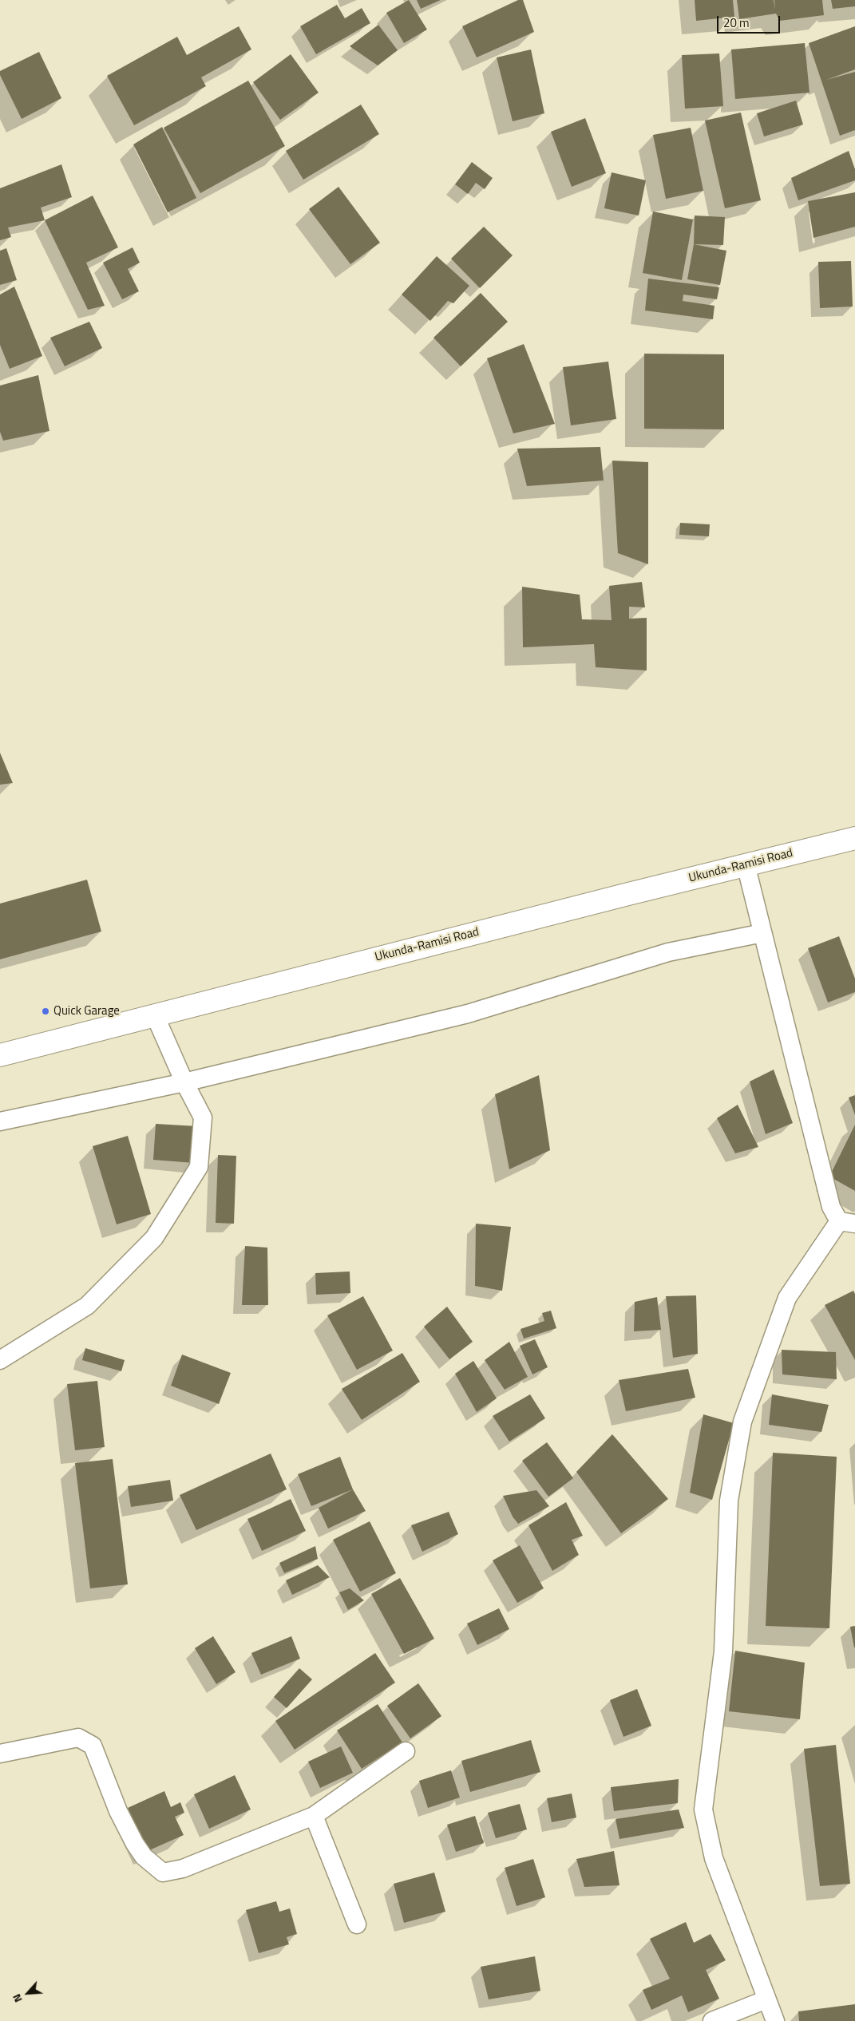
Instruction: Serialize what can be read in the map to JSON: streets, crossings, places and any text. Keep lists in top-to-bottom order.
{
  "streets": {
    "highway": ["Ukunda-Ramisi Road"]
  },
  "places": ["Quick Garage"],
  "scale_bar": "20 m",
  "north": "bottom left"
}
